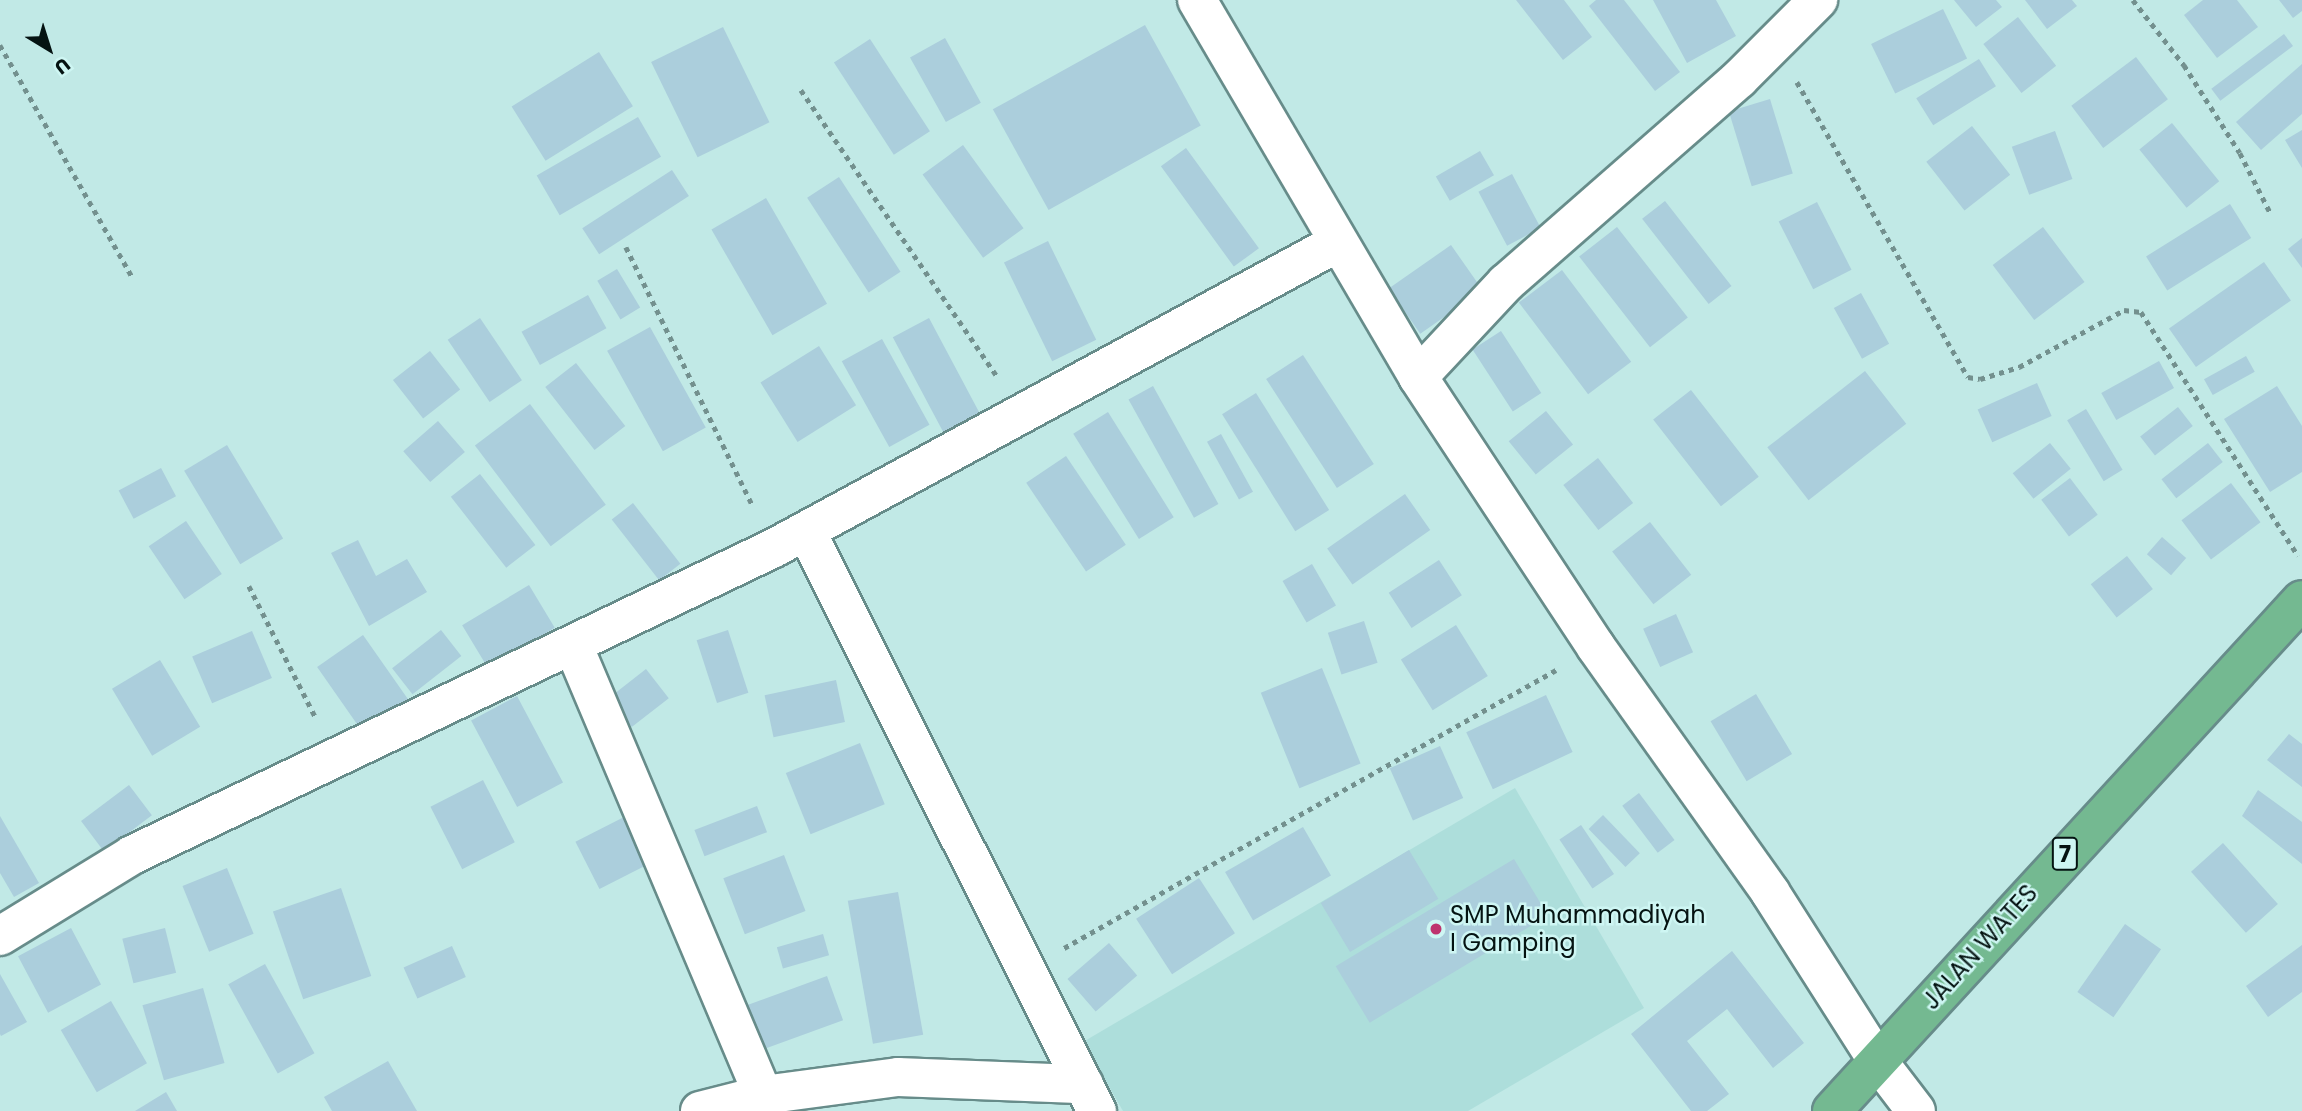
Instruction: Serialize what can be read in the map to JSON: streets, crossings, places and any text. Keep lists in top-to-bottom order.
{
  "streets": {
    "highway": ["7", "JALAN WATES"]
  },
  "places": ["SMP Muhammadiyah I Gamping"],
  "north": "bottom right"
}
